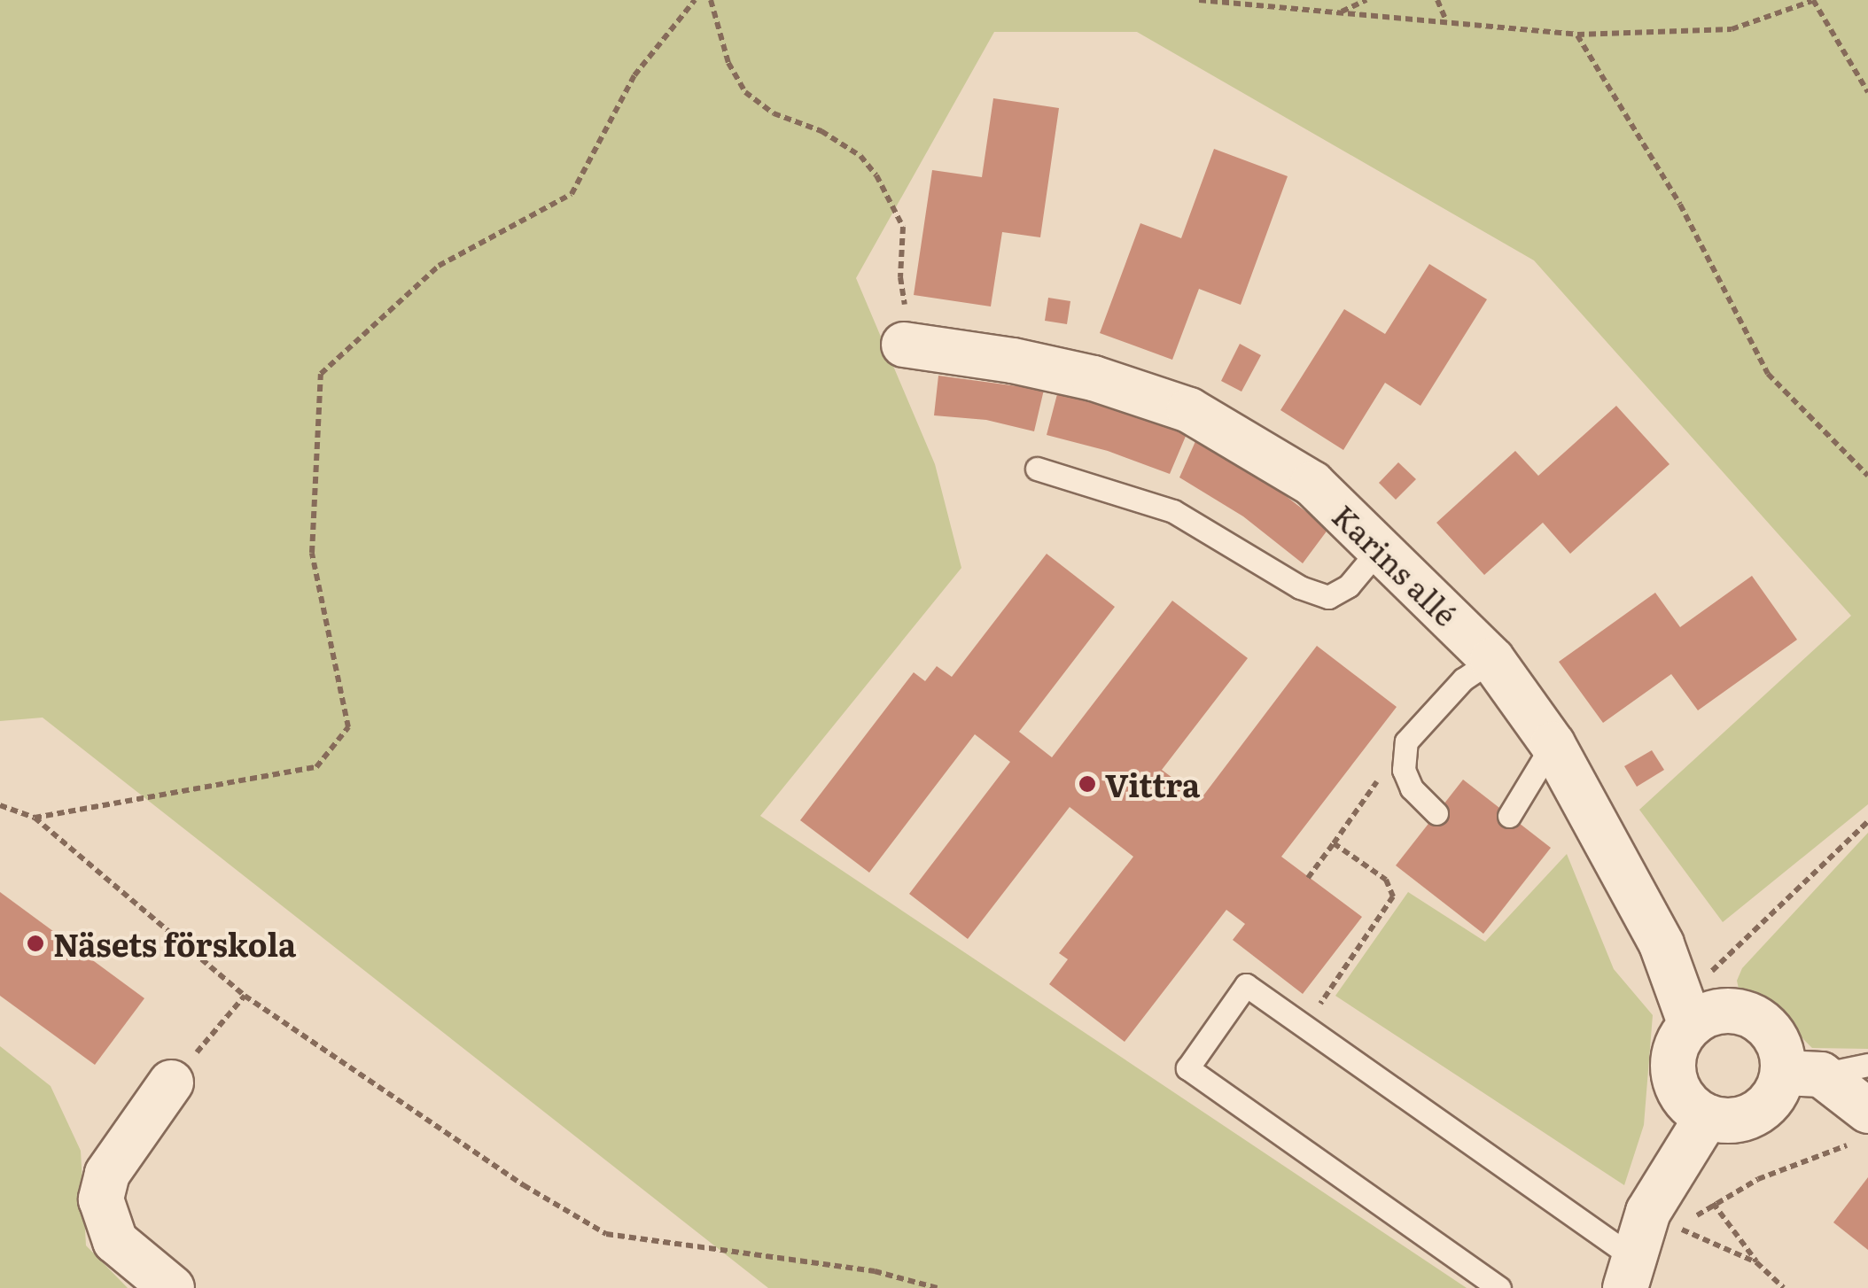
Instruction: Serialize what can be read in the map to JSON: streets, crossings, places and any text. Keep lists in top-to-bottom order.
{
  "streets": {
    "street": ["Karins allé"]
  },
  "places": ["Vittra", "Näsets förskola"]
}
